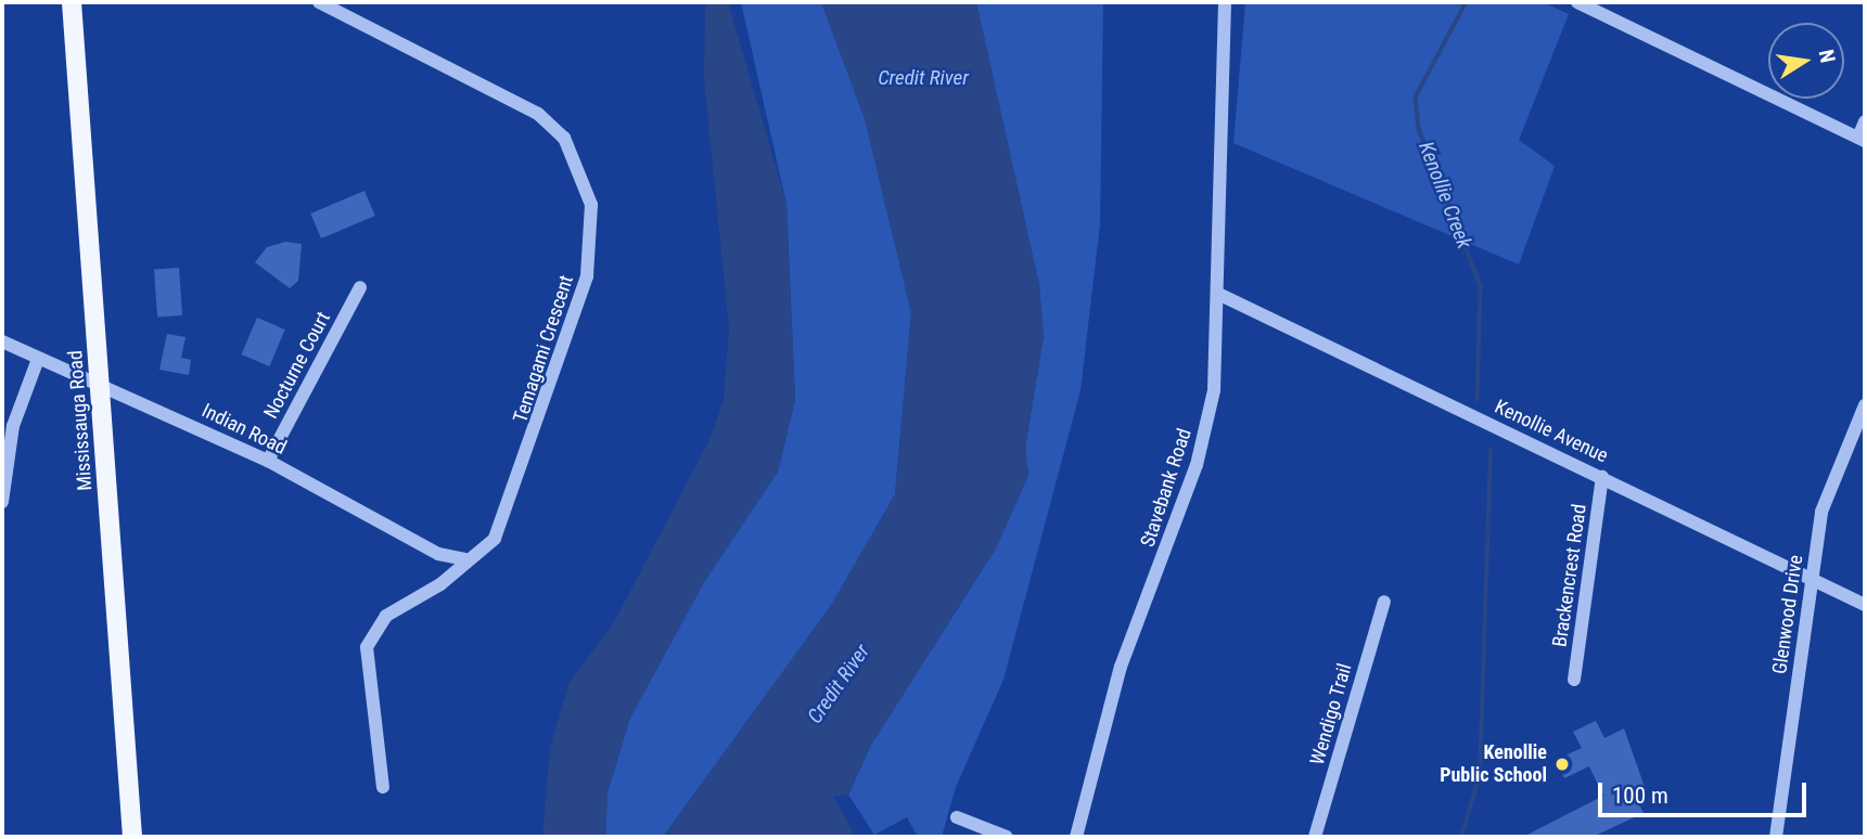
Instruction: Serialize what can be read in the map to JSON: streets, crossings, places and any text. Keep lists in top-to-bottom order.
{
  "streets": {
    "main road": ["Mississauga Road"],
    "street": [
      "Temagami Crescent",
      "Nocturne Court",
      "Indian Road",
      "Kenollie Avenue",
      "Stavebank Road",
      "Brackencrest Road",
      "Glenwood Drive",
      "Wendigo Trail"
    ]
  },
  "crossings": [
    ["Temagami Crescent", "Indian Road"],
    ["Nocturne Court", "Indian Road"],
    ["Mississauga Road", "Indian Road"],
    ["Kenollie Avenue", "Stavebank Road"],
    ["Kenollie Avenue", "Brackencrest Road"],
    ["Kenollie Avenue", "Glenwood Drive"]
  ],
  "water": ["Credit River", "Kenollie Creek"],
  "places": ["Kenollie Public School"],
  "scale_bar": "100 m",
  "north": "right"
}
